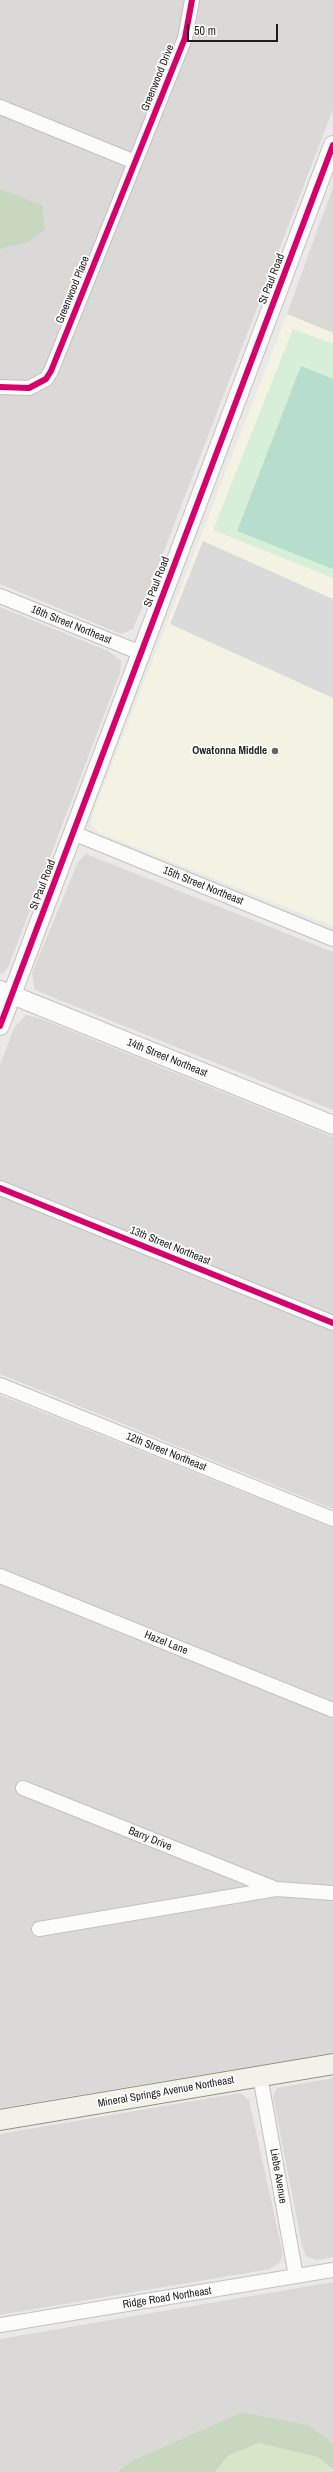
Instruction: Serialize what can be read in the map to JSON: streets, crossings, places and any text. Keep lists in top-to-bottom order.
{
  "streets": {
    "main road": ["Mineral Springs Avenue Northeast"],
    "street": [
      "Greenwood Drive",
      "St Paul Road",
      "Greenwood Place",
      "16th Street Northeast",
      "15th Street Northeast",
      "14th Street Northeast",
      "13th Street Northeast",
      "12th Street Northeast",
      "Hazel Lane",
      "Barry Drive",
      "Liebe Avenue",
      "Ridge Road Northeast"
    ]
  },
  "crossings": [
    ["Greenwood Drive", "Greenwood Place"],
    ["St Paul Road", "16th Street Northeast"],
    ["St Paul Road", "15th Street Northeast"],
    ["St Paul Road", "14th Street Northeast"],
    ["Mineral Springs Avenue Northeast", "Liebe Avenue"],
    ["Liebe Avenue", "Ridge Road Northeast"]
  ],
  "places": ["Owatonna Middle"],
  "scale_bar": "50 m"
}
